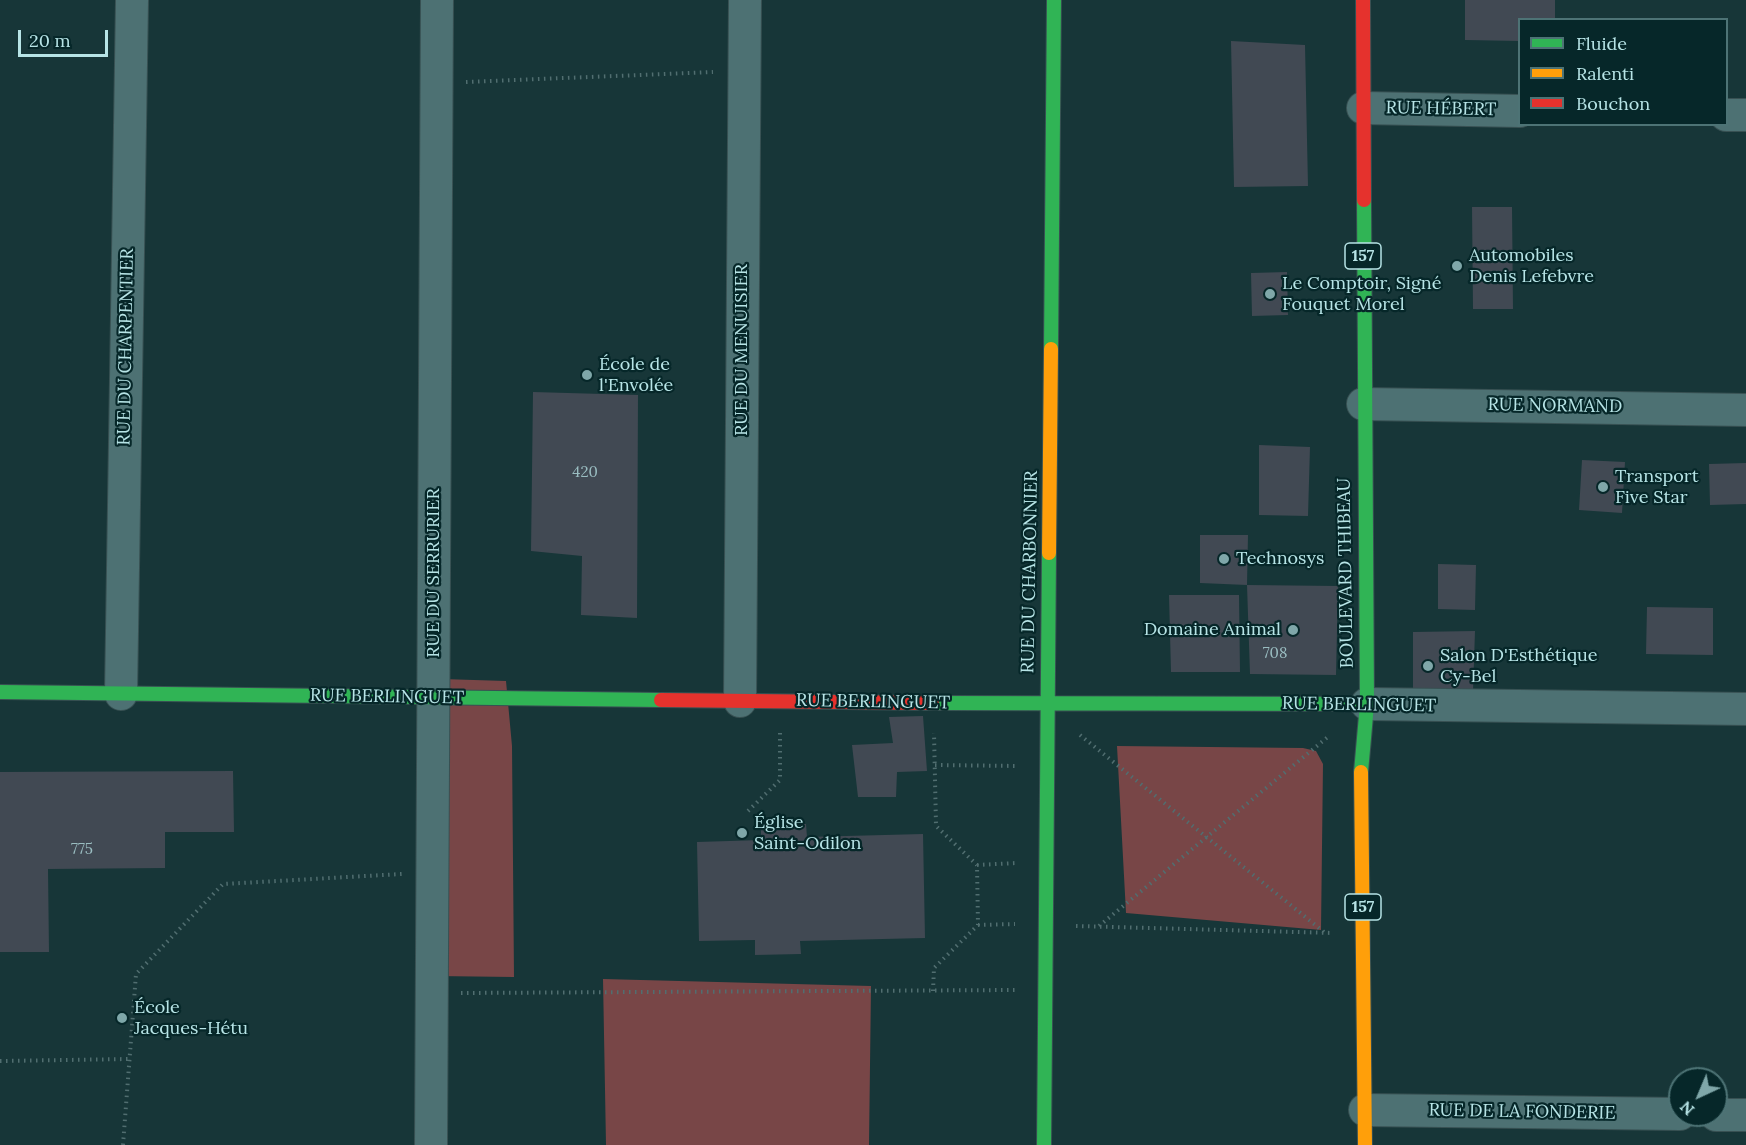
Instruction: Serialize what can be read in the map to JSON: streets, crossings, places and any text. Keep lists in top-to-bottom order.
{
  "streets": {
    "street": [
      "RUE HÉBERT",
      "157",
      "RUE DU CHARPENTIER",
      "RUE DU MENUISIER",
      "RUE NORMAND",
      "RUE DU CHARBONNIER",
      "RUE DU SERRURIER",
      "BOULEVARD THIBEAU",
      "RUE BERLINGUET",
      "RUE DE LA FONDERIE"
    ]
  },
  "crossings": [
    ["RUE HÉBERT", "BOULEVARD THIBEAU"],
    ["RUE DU CHARPENTIER", "RUE BERLINGUET"],
    ["RUE DU MENUISIER", "RUE BERLINGUET"],
    ["RUE NORMAND", "BOULEVARD THIBEAU"],
    ["RUE DU CHARBONNIER", "RUE BERLINGUET"],
    ["RUE DU SERRURIER", "RUE BERLINGUET"],
    ["BOULEVARD THIBEAU", "RUE BERLINGUET"],
    ["BOULEVARD THIBEAU", "RUE DE LA FONDERIE"]
  ],
  "places": [
    "Automobiles Denis Lefebvre",
    "Le Comptoir, Signé Fouquet Morel",
    "École de l'Envolée",
    "Transport Five Star",
    "Technosys",
    "Domaine Animal",
    "Salon D'Esthétique Cy-Bel",
    "Église Saint-Odilon",
    "École Jacques-Hétu"
  ],
  "house_numbers": ["420", "708", "775"],
  "legend": ["Fluide", "Ralenti", "Bouchon"],
  "scale_bar": "20 m",
  "north": "bottom left"
}
